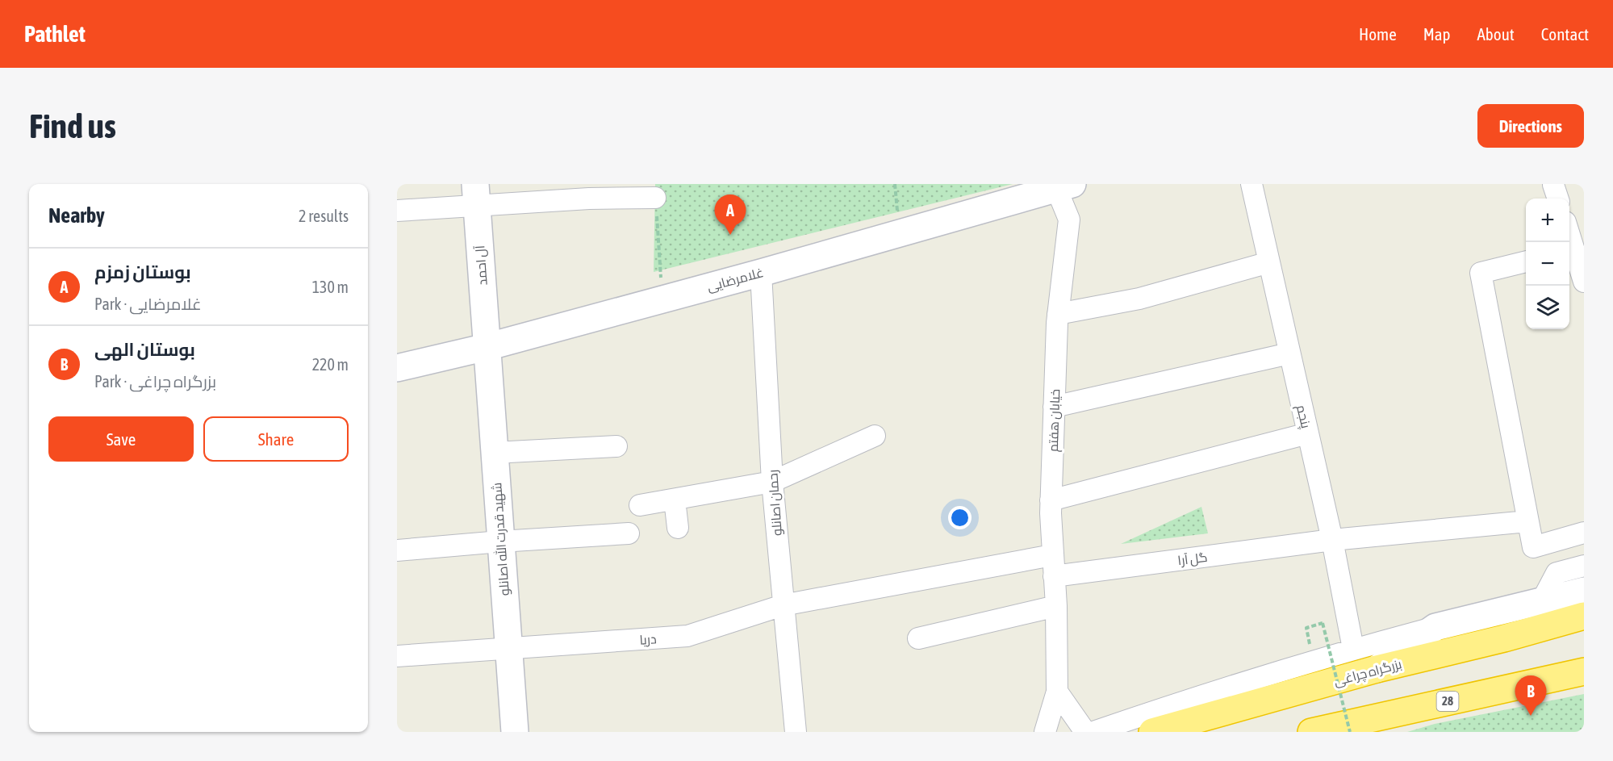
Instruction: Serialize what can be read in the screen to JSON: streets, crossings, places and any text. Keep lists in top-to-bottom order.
{
  "streets": {
    "highway": ["بزرگراه چراغی", "28"],
    "main road": ["آل احمد", "غلامرضایی", "شهید قدرت الله اصانلو"],
    "street": [
      "پنجم",
      "خیابان هفتم",
      "رحمان اصانلو",
      "گل آرا",
      "دریا"
    ]
  },
  "crossings": [
    ["آل احمد", "غلامرضایی"],
    ["آل احمد", "شهید قدرت الله اصانلو"],
    ["غلامرضایی", "خیابان هفتم"],
    ["غلامرضایی", "رحمان اصانلو"],
    ["غلامرضایی", "شهید قدرت الله اصانلو"],
    ["پنجم", "گل آرا"],
    ["خیابان هفتم", "گل آرا"],
    ["خیابان هفتم", "دریا"],
    ["رحمان اصانلو", "دریا"],
    ["شهید قدرت الله اصانلو", "دریا"]
  ],
  "page": {
    "header": "Pathlet",
    "nav": [
      "Home",
      "Map",
      "About",
      "Contact"
    ],
    "buttons": [
      "Directions",
      ["Save", "Share"]
    ],
    "title": "Find us",
    "heading": ["Nearby", "2 results"],
    "pins": ["A", "B"],
    "map_buttons": ["+", "−"],
    "list": [
      {
        "mark": "A",
        "name": "بوستان زمزم",
        "note": "Park · غلامرضایی",
        "value": "130 m"
      },
      {
        "mark": "B",
        "name": "بوستان الهی",
        "note": "Park · بزرگراه چراغی",
        "value": "220 m"
      }
    ]
  }
}
